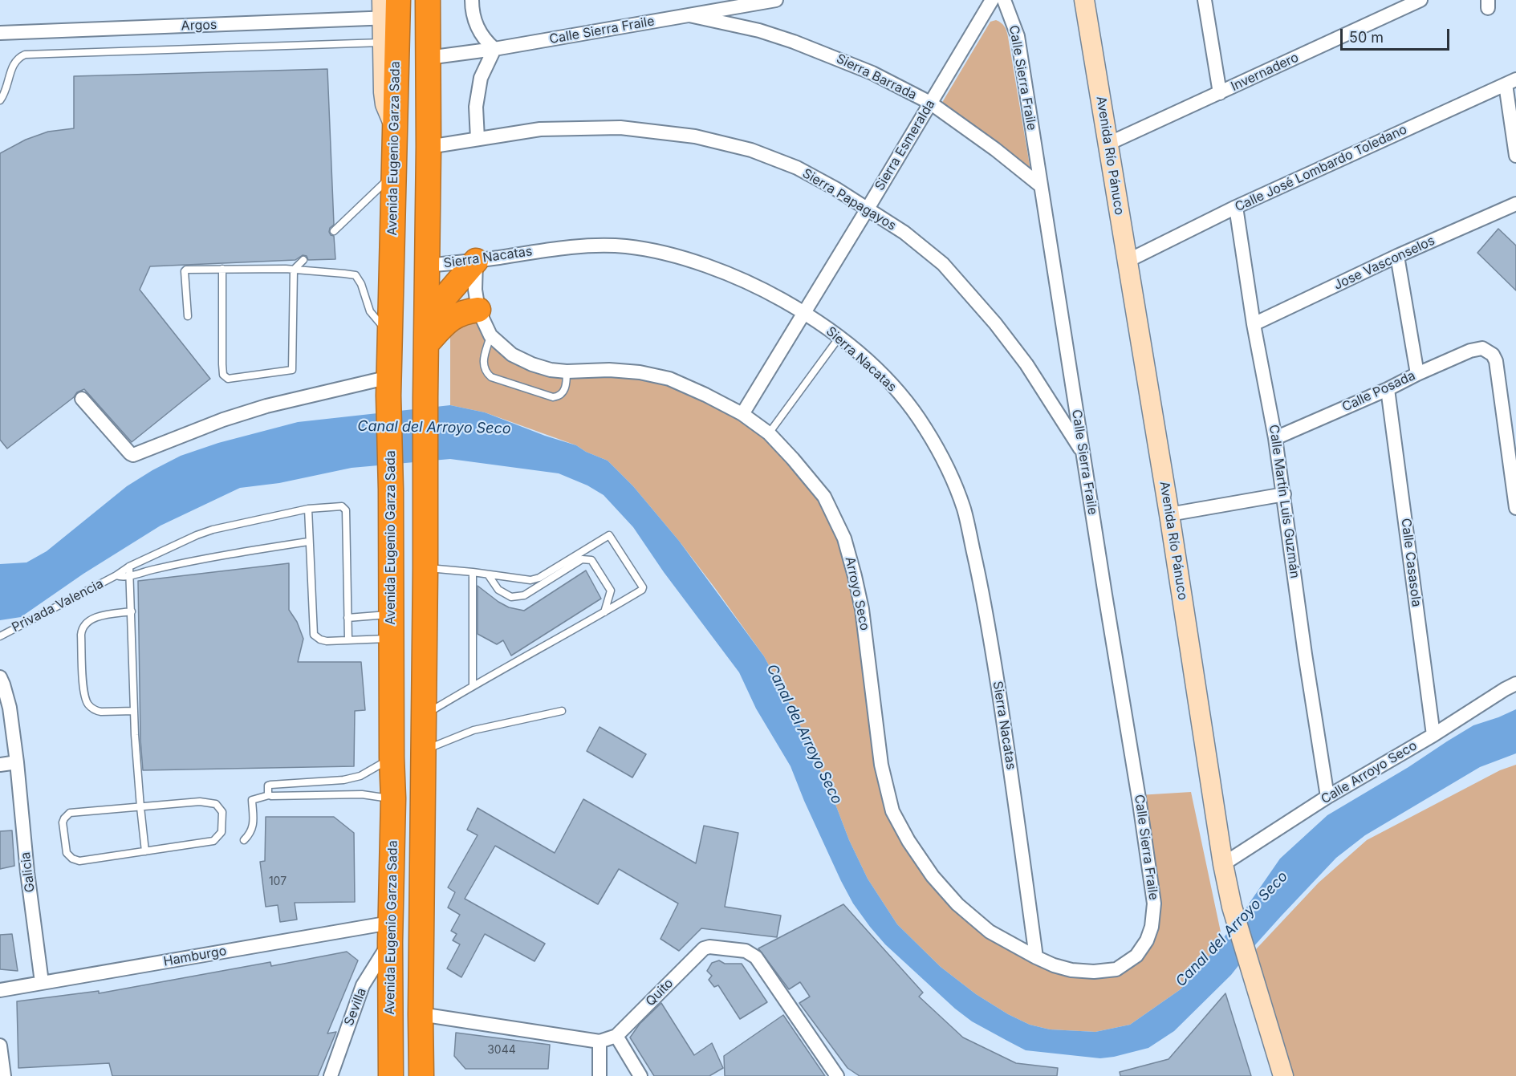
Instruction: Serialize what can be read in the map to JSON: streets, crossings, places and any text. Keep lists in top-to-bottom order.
{
  "streets": {
    "highway": ["Avenida Eugenio Garza Sada"],
    "street": [
      "Argos",
      "Calle Sierra Fraile",
      "Invernadero",
      "Sierra Barrada",
      "Sierra Esmeralda",
      "Avenida Río Pánuco",
      "Calle José Lombardo Toledano",
      "Sierra Papagayos",
      "Sierra Nacatas",
      "Jose Vasconselos",
      "Calle Posada",
      "Calle Martín Luis Guzmán",
      "Calle Casasola",
      "Arroyo Seco",
      "Calle Arroyo Seco",
      "Galicia",
      "Hamburgo",
      "Quito",
      "Sevilla"
    ],
    "lane": ["Privada Valencia"]
  },
  "crossings": [
    ["Argos", "Avenida Eugenio Garza Sada"],
    ["Calle Sierra Fraile", "Sierra Barrada"],
    ["Calle Sierra Fraile", "Sierra Papagayos"],
    ["Calle Sierra Fraile", "Arroyo Seco"],
    ["Invernadero", "Avenida Río Pánuco"],
    ["Sierra Barrada", "Sierra Esmeralda"],
    ["Sierra Esmeralda", "Sierra Papagayos"],
    ["Sierra Esmeralda", "Sierra Nacatas"],
    ["Sierra Esmeralda", "Arroyo Seco"],
    ["Avenida Eugenio Garza Sada", "Hamburgo"],
    ["Avenida Eugenio Garza Sada", "Sevilla"],
    ["Avenida Río Pánuco", "Calle José Lombardo Toledano"],
    ["Avenida Río Pánuco", "Calle Arroyo Seco"],
    ["Calle José Lombardo Toledano", "Calle Martín Luis Guzmán"],
    ["Sierra Nacatas", "Arroyo Seco"],
    ["Jose Vasconselos", "Calle Martín Luis Guzmán"],
    ["Calle Posada", "Calle Martín Luis Guzmán"],
    ["Calle Posada", "Calle Casasola"],
    ["Calle Martín Luis Guzmán", "Calle Arroyo Seco"],
    ["Calle Casasola", "Calle Arroyo Seco"],
    ["Galicia", "Hamburgo"],
    ["Hamburgo", "Sevilla"]
  ],
  "water": ["Canal del Arroyo Seco"],
  "house_numbers": ["107", "3044"],
  "scale_bar": "50 m"
}
